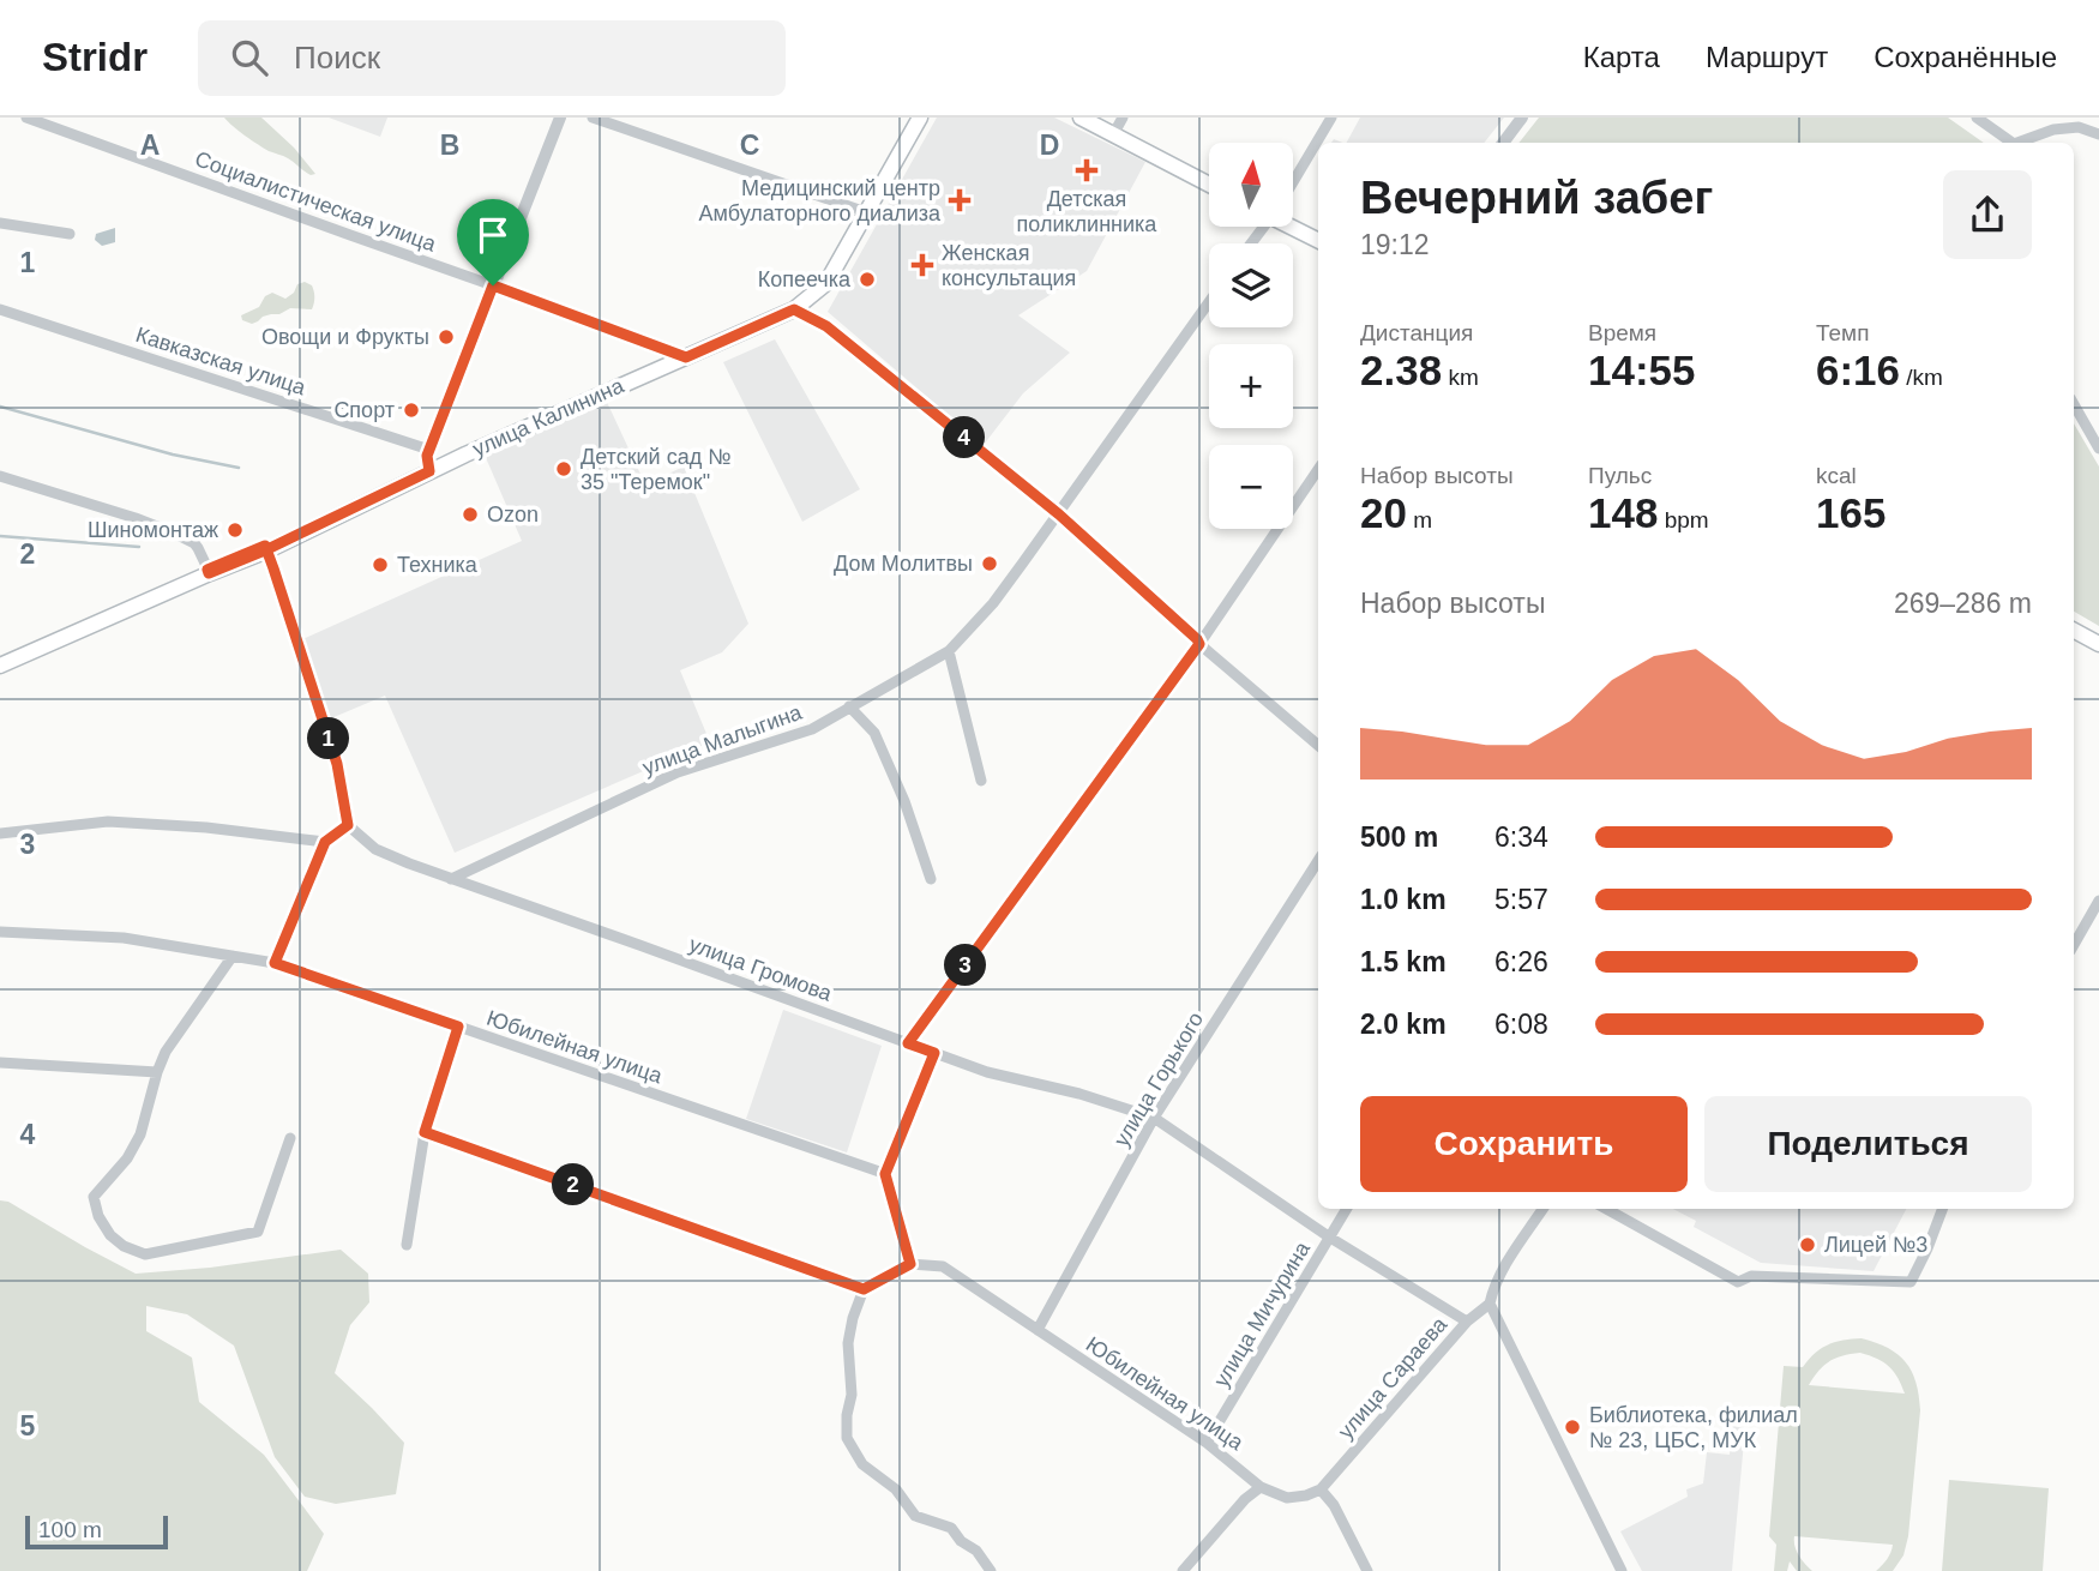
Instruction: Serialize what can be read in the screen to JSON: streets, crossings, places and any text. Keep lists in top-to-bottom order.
{
  "streets": {
    "main road": ["улица Калинина"],
    "street": [
      "Социалистическая улица",
      "Кавказская улица",
      "улица Малыгина",
      "улица Громова",
      "Юбилейная улица",
      "улица Горького",
      "улица Мичурина",
      "улица Сараева"
    ]
  },
  "crossings": [
    ["Социалистическая улица", "улица Калинина"],
    ["улица Малыгина", "улица Громова"],
    ["улица Громова", "улица Горького"],
    ["улица Громова", "улица Мичурина"],
    ["улица Громова", "улица Сараева"],
    ["Юбилейная улица", "улица Горького"],
    ["Юбилейная улица", "улица Мичурина"],
    ["Юбилейная улица", "улица Сараева"]
  ],
  "places": {
    "health": ["Детская поликлинника", "Медицинский центр Амбулаторного диализа", "Женская консультация"],
    "other": [
      "Копеечка",
      "Овощи и Фрукты",
      "Спорт",
      "Детский сад № 35 \"Теремок\"",
      "Ozon",
      "Шиномонтаж",
      "Дом Молитвы",
      "Техника",
      "Лицей №3",
      "Библиотека, филиал № 23, ЦБС, МУК"
    ]
  },
  "scale_bar": "100 m",
  "north": "top",
  "page": {
    "header": "Stridr",
    "search": "Поиск",
    "nav": ["Карта", "Маршрут", "Сохранённые"],
    "map_buttons": ["+", "−"],
    "heading": ["Вечерний забег", "19:12"],
    "stats": [
      ["Дистанция", "2.38 km"],
      ["Время", "14:55"],
      ["Темп", "6:16 /km"],
      ["Набор высоты", "20 m"],
      ["Пульс", "148 bpm"],
      ["kcal", "165"]
    ],
    "pins": [
      "4",
      "1",
      "3",
      "2"
    ],
    "chart": ["Набор высоты", "269–286 m"],
    "list": [
      {
        "name": "500 m",
        "note": "6:34"
      },
      {
        "name": "1.0 km",
        "note": "5:57"
      },
      {
        "name": "1.5 km",
        "note": "6:26"
      },
      {
        "name": "2.0 km",
        "note": "6:08"
      }
    ],
    "buttons": ["Сохранить", "Поделиться"],
    "scale": "100 m"
  },
  "grid": {
    "columns": [
      "A",
      "B",
      "C",
      "D"
    ],
    "rows": [
      "1",
      "2",
      "3",
      "4",
      "5"
    ]
  }
}
